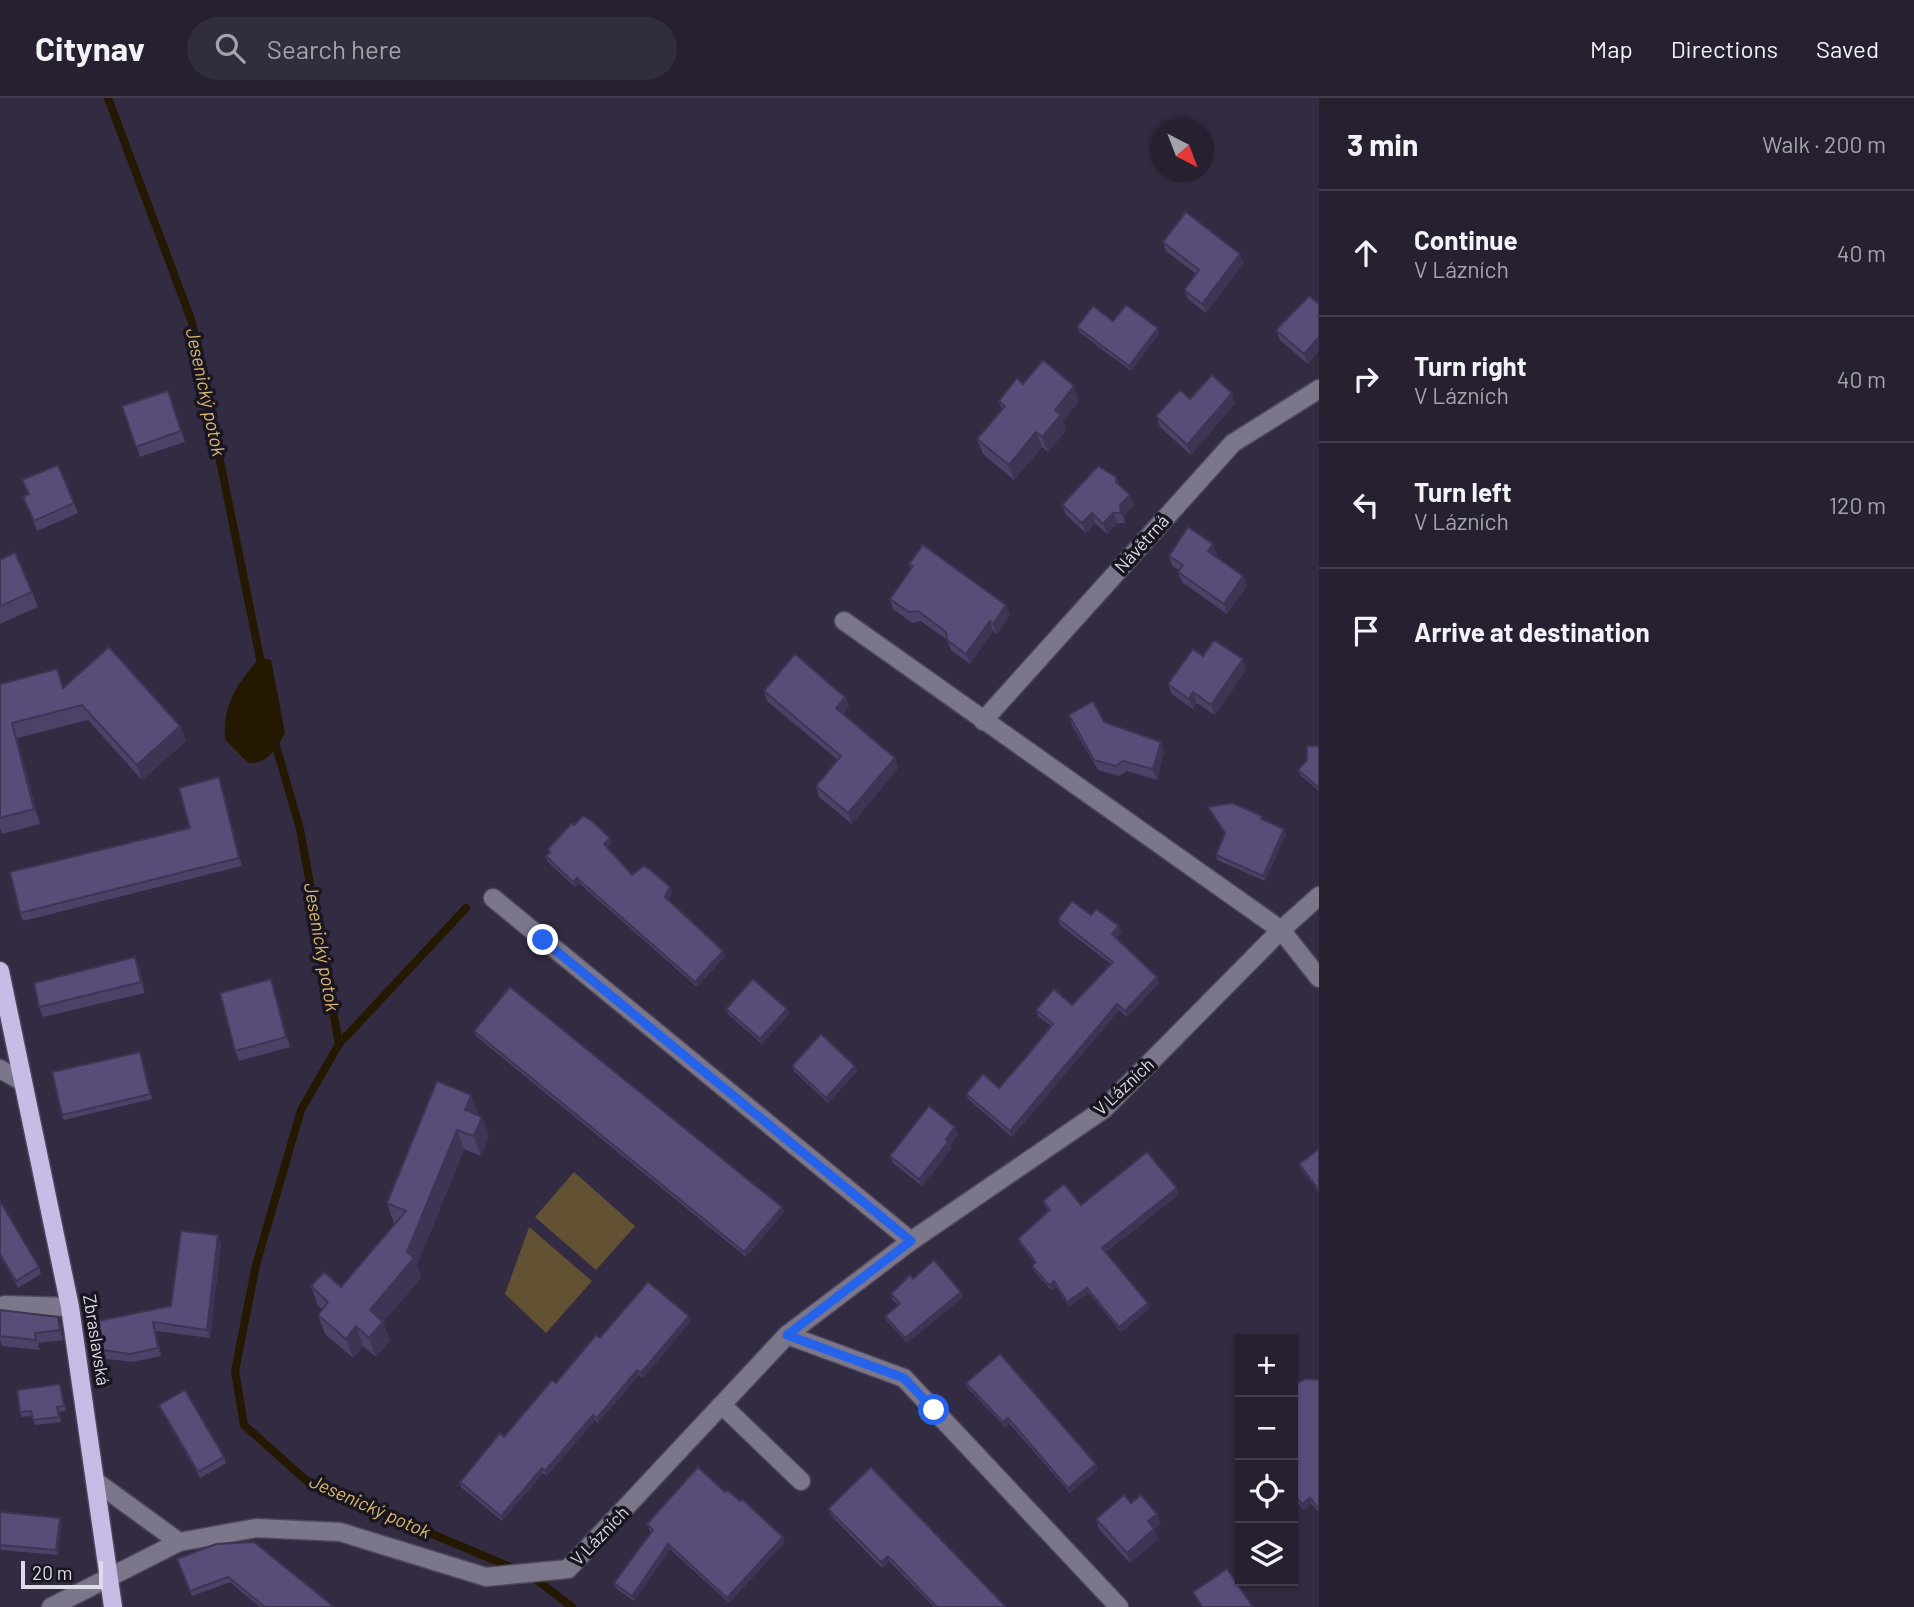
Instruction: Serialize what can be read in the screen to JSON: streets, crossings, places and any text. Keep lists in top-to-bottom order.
{
  "streets": {
    "main road": ["Zbraslavská"],
    "street": ["Návětrná", "V Lázních"]
  },
  "crossings": [
    ["V Lázních", "Zbraslavská"]
  ],
  "water": ["Jesenický potok"],
  "scale_bar": "20 m",
  "north": "bottom right",
  "page": {
    "header": "Citynav",
    "search": "Search here",
    "nav": ["Map", "Directions", "Saved"],
    "heading": ["3 min", "Walk · 200 m"],
    "list": [
      ["Continue", "V Lázních", "40 m"],
      ["Turn right", "V Lázních", "40 m"],
      ["Turn left", "V Lázních", "120 m"],
      "Arrive at destination"
    ],
    "map_buttons": ["+", "−"],
    "scale": "20 m"
  }
}
